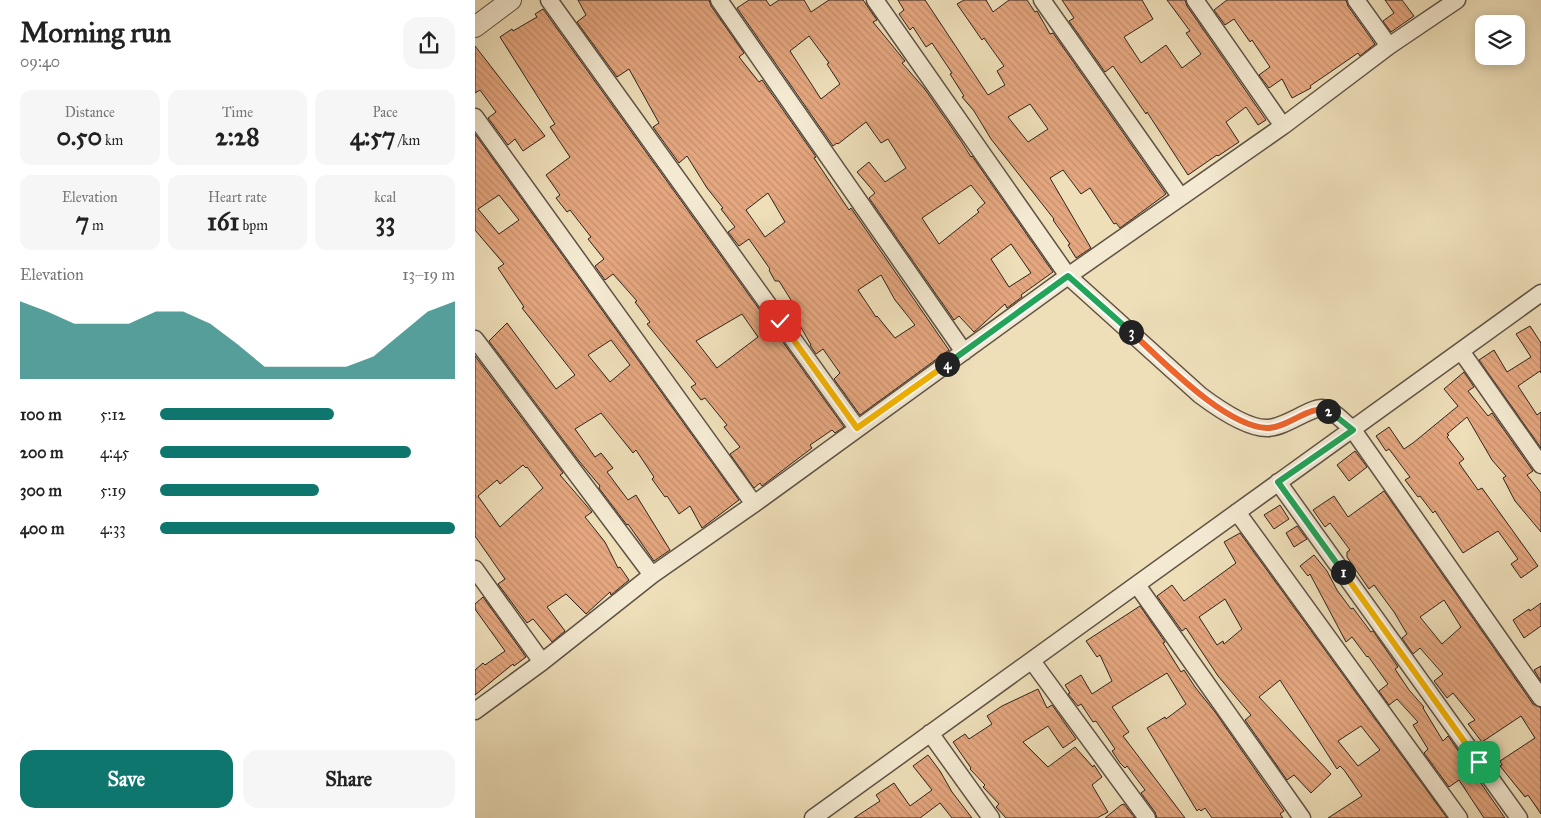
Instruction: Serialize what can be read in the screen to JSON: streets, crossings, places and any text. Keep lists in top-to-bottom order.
{
  "page": {
    "heading": ["Morning run", "09:40"],
    "stats": [
      ["Distance", "0.50 km"],
      ["Time", "2:28"],
      ["Pace", "4:57 /km"],
      ["Elevation", "7 m"],
      ["Heart rate", "161 bpm"],
      ["kcal", "33"]
    ],
    "chart": ["Elevation", "13–19 m"],
    "pins": [
      "3",
      "4",
      "2",
      "1"
    ],
    "list": [
      {
        "name": "100 m",
        "note": "5:12"
      },
      {
        "name": "200 m",
        "note": "4:45"
      },
      {
        "name": "300 m",
        "note": "5:19"
      },
      {
        "name": "400 m",
        "note": "4:33"
      }
    ],
    "buttons": ["Save", "Share"]
  }
}
